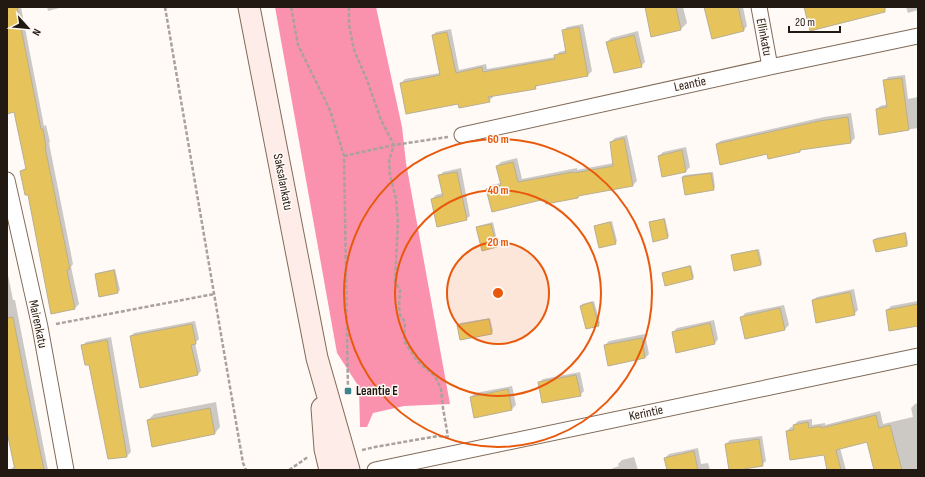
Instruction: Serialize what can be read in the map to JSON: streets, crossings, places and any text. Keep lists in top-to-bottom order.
{
  "streets": {
    "main road": ["Saksalankatu"],
    "street": [
      "Ellinkatu",
      "Leantie",
      "Mairenkatu",
      "Kerintie"
    ]
  },
  "crossings": [
    ["Ellinkatu", "Leantie"]
  ],
  "places": {
    "transit": ["Leantie E"]
  },
  "scale_bar": "20 m",
  "north": "bottom right",
  "rings": ["60 m", "40 m", "20 m"]
}
